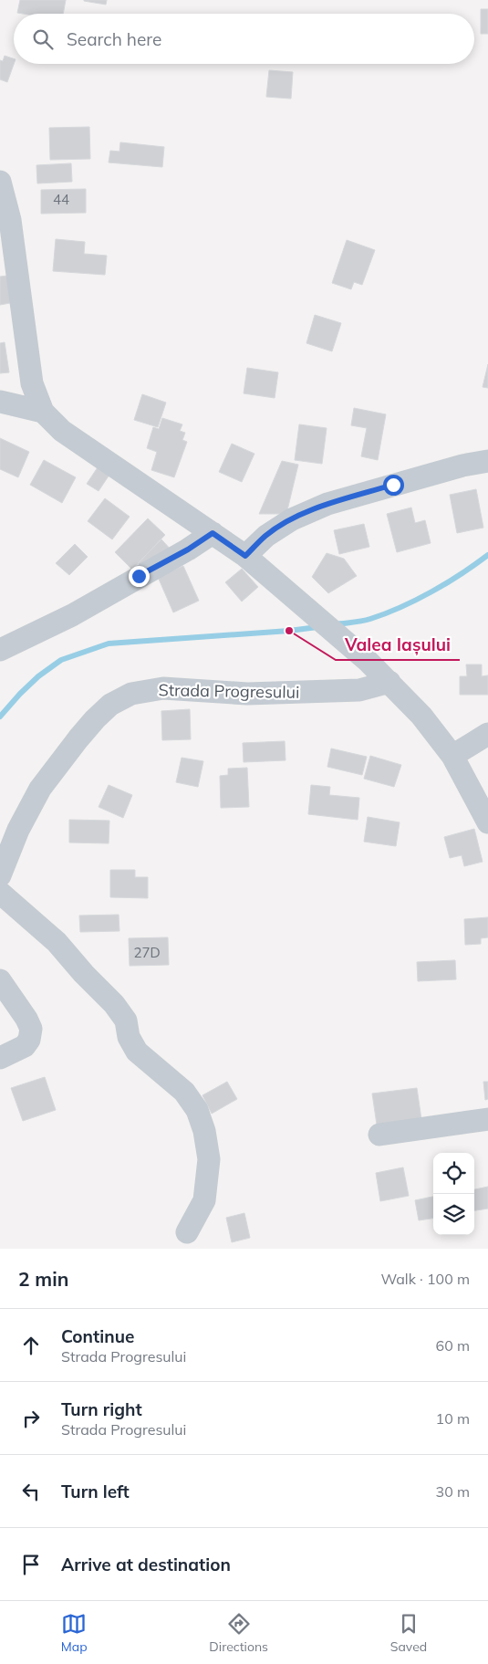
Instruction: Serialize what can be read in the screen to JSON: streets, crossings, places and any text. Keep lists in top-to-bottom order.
{
  "streets": {
    "street": ["Strada Progresului"]
  },
  "places": ["Valea Iașului"],
  "house_numbers": ["44", "27D"],
  "page": {
    "search": "Search here",
    "heading": ["2 min", "Walk · 100 m"],
    "list": [
      ["Continue", "Strada Progresului", "60 m"],
      ["Turn right", "Strada Progresului", "10 m"],
      ["Turn left", "30 m"],
      "Arrive at destination"
    ],
    "nav": ["Map", "Directions", "Saved"]
  }
}
